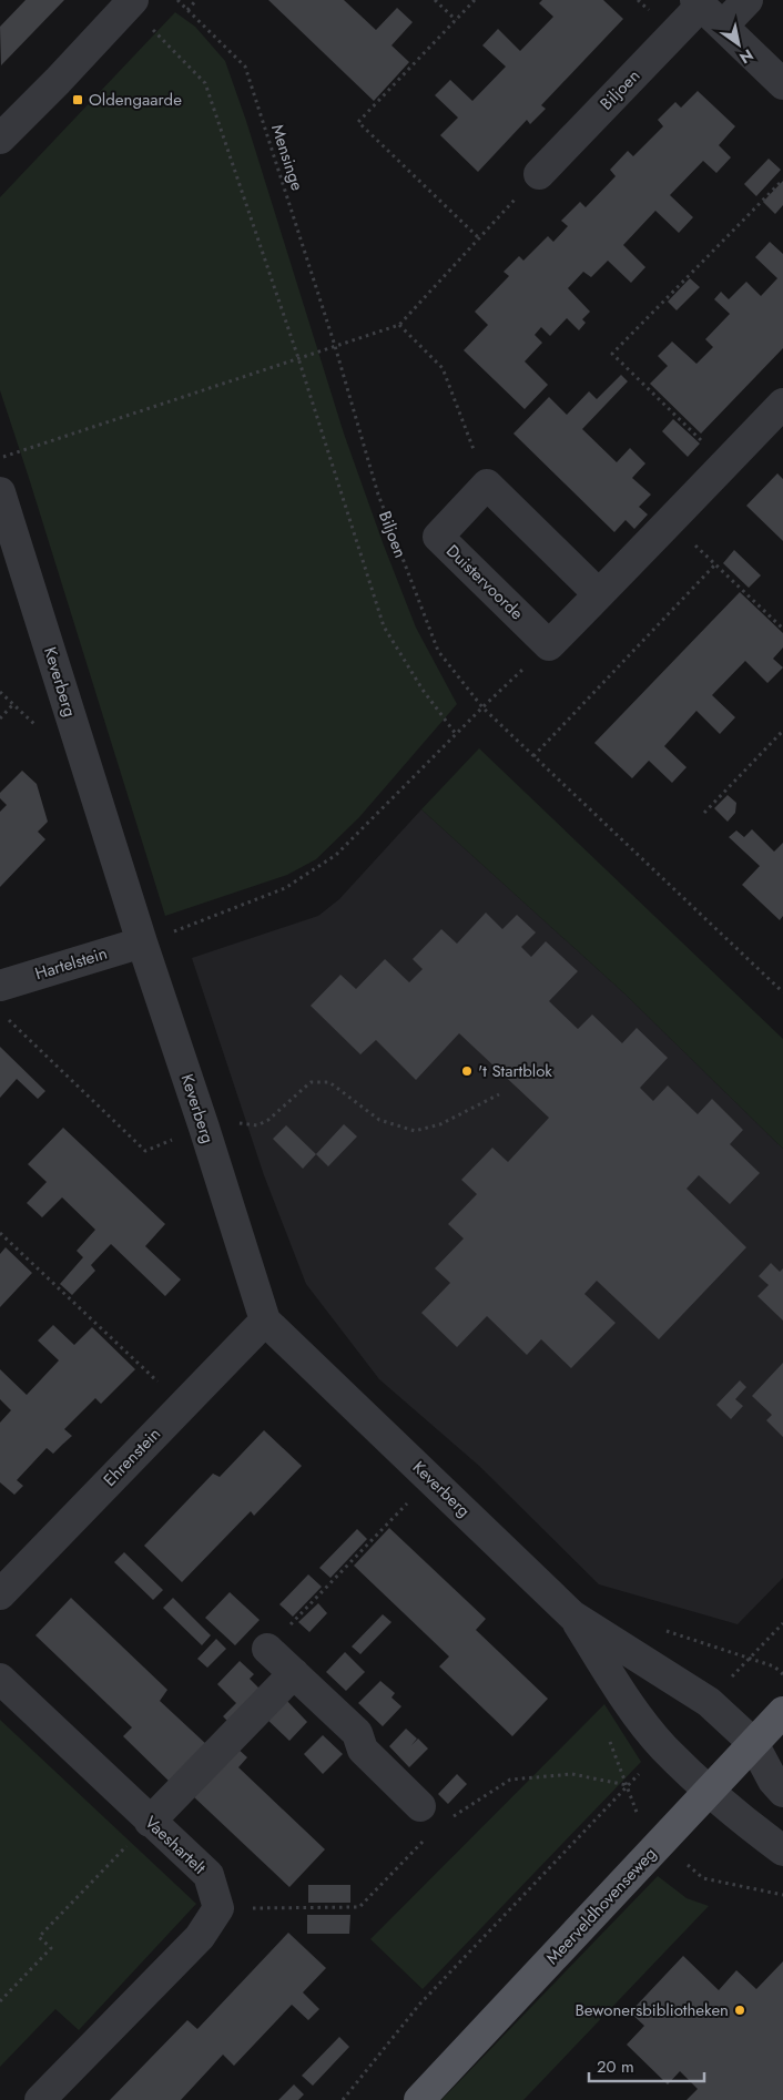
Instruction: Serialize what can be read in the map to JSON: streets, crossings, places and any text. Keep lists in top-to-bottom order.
{
  "streets": {
    "main road": ["Meerveldhovenseweg"],
    "street": [
      "Biljoen",
      "Duistervoorde",
      "Keverberg",
      "Hartelstein",
      "Ehrenstein",
      "Vaeshartelt"
    ],
    "path": ["Mensinge"]
  },
  "crossings": [
    ["Biljoen", "Mensinge"],
    ["Keverberg", "Hartelstein"],
    ["Keverberg", "Ehrenstein"],
    ["Keverberg", "Meerveldhovenseweg"]
  ],
  "places": {
    "transit": ["Oldengaarde"],
    "other": ["'t Startblok", "Bewonersbibliotheken"]
  },
  "scale_bar": "20 m",
  "north": "bottom right"
}
